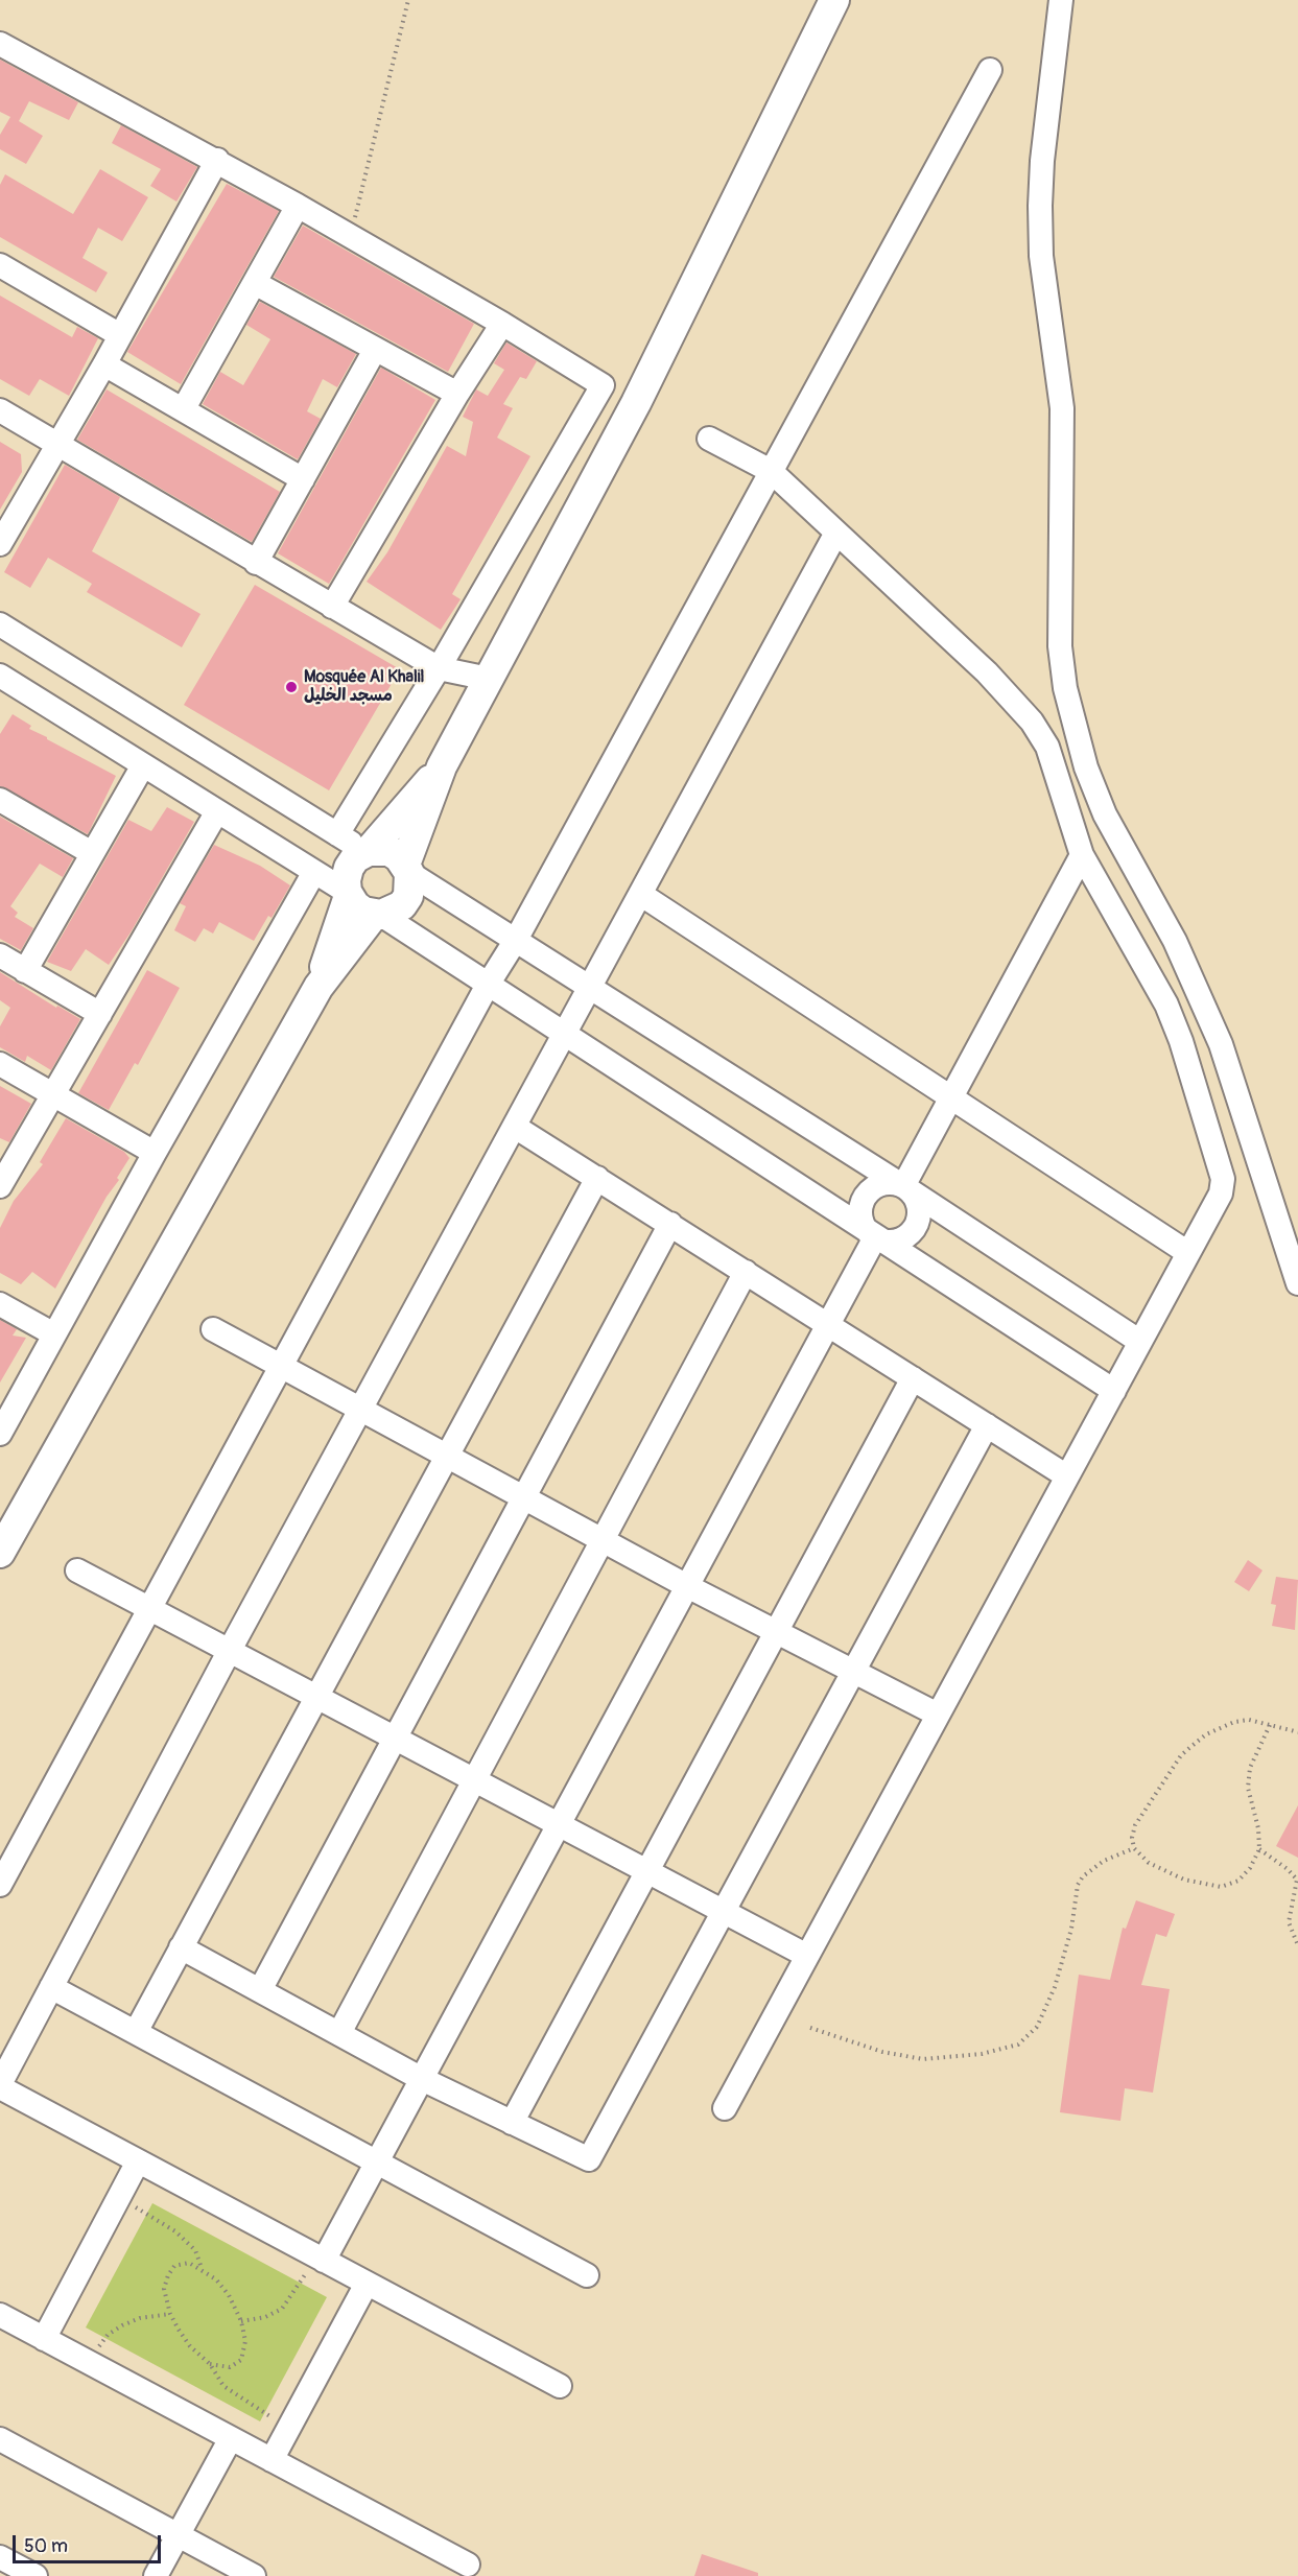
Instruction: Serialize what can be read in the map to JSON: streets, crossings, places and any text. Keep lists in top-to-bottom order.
{
  "places": ["Mosquée Al Khalil مسجد الخليل"],
  "scale_bar": "50 m"
}
